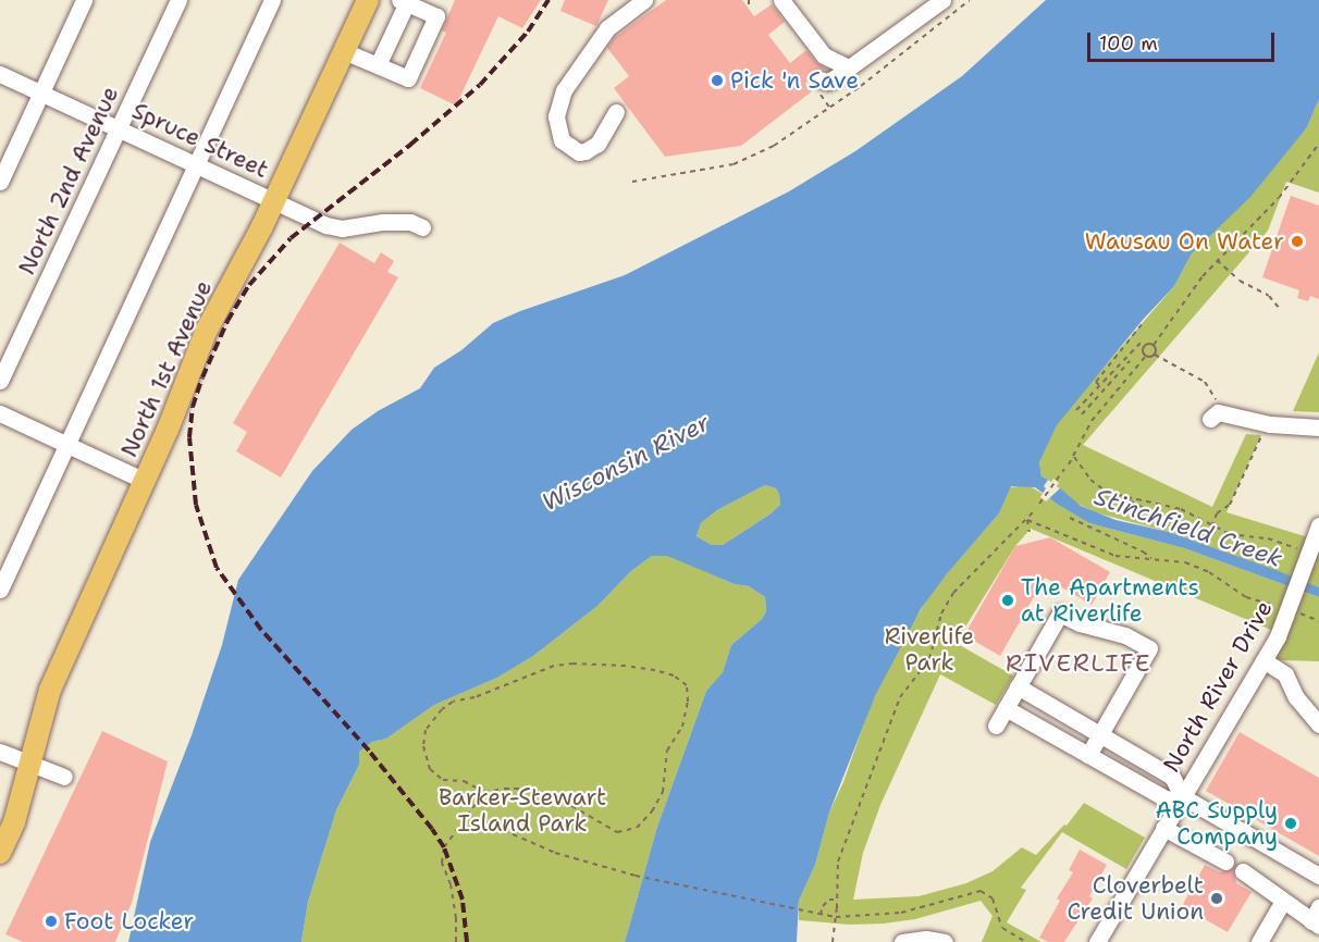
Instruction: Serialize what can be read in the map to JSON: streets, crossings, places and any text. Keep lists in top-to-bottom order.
{
  "streets": {
    "main road": ["North 1st Avenue"],
    "street": ["Spruce Street", "North 2nd Avenue", "North River Drive"]
  },
  "crossings": [
    ["Spruce Street", "North 2nd Avenue"],
    ["Spruce Street", "North 1st Avenue"]
  ],
  "districts": ["RIVERLIFE"],
  "water": ["Wisconsin River", "Stinchfield Creek"],
  "parks": ["Riverlife Park", "Barker-Stewart Island Park"],
  "places": [
    "Pick 'n Save",
    "Wausau On Water",
    "The Apartments at Riverlife",
    "ABC Supply Company",
    "Cloverbelt Credit Union",
    "Foot Locker"
  ],
  "scale_bar": "100 m"
}
